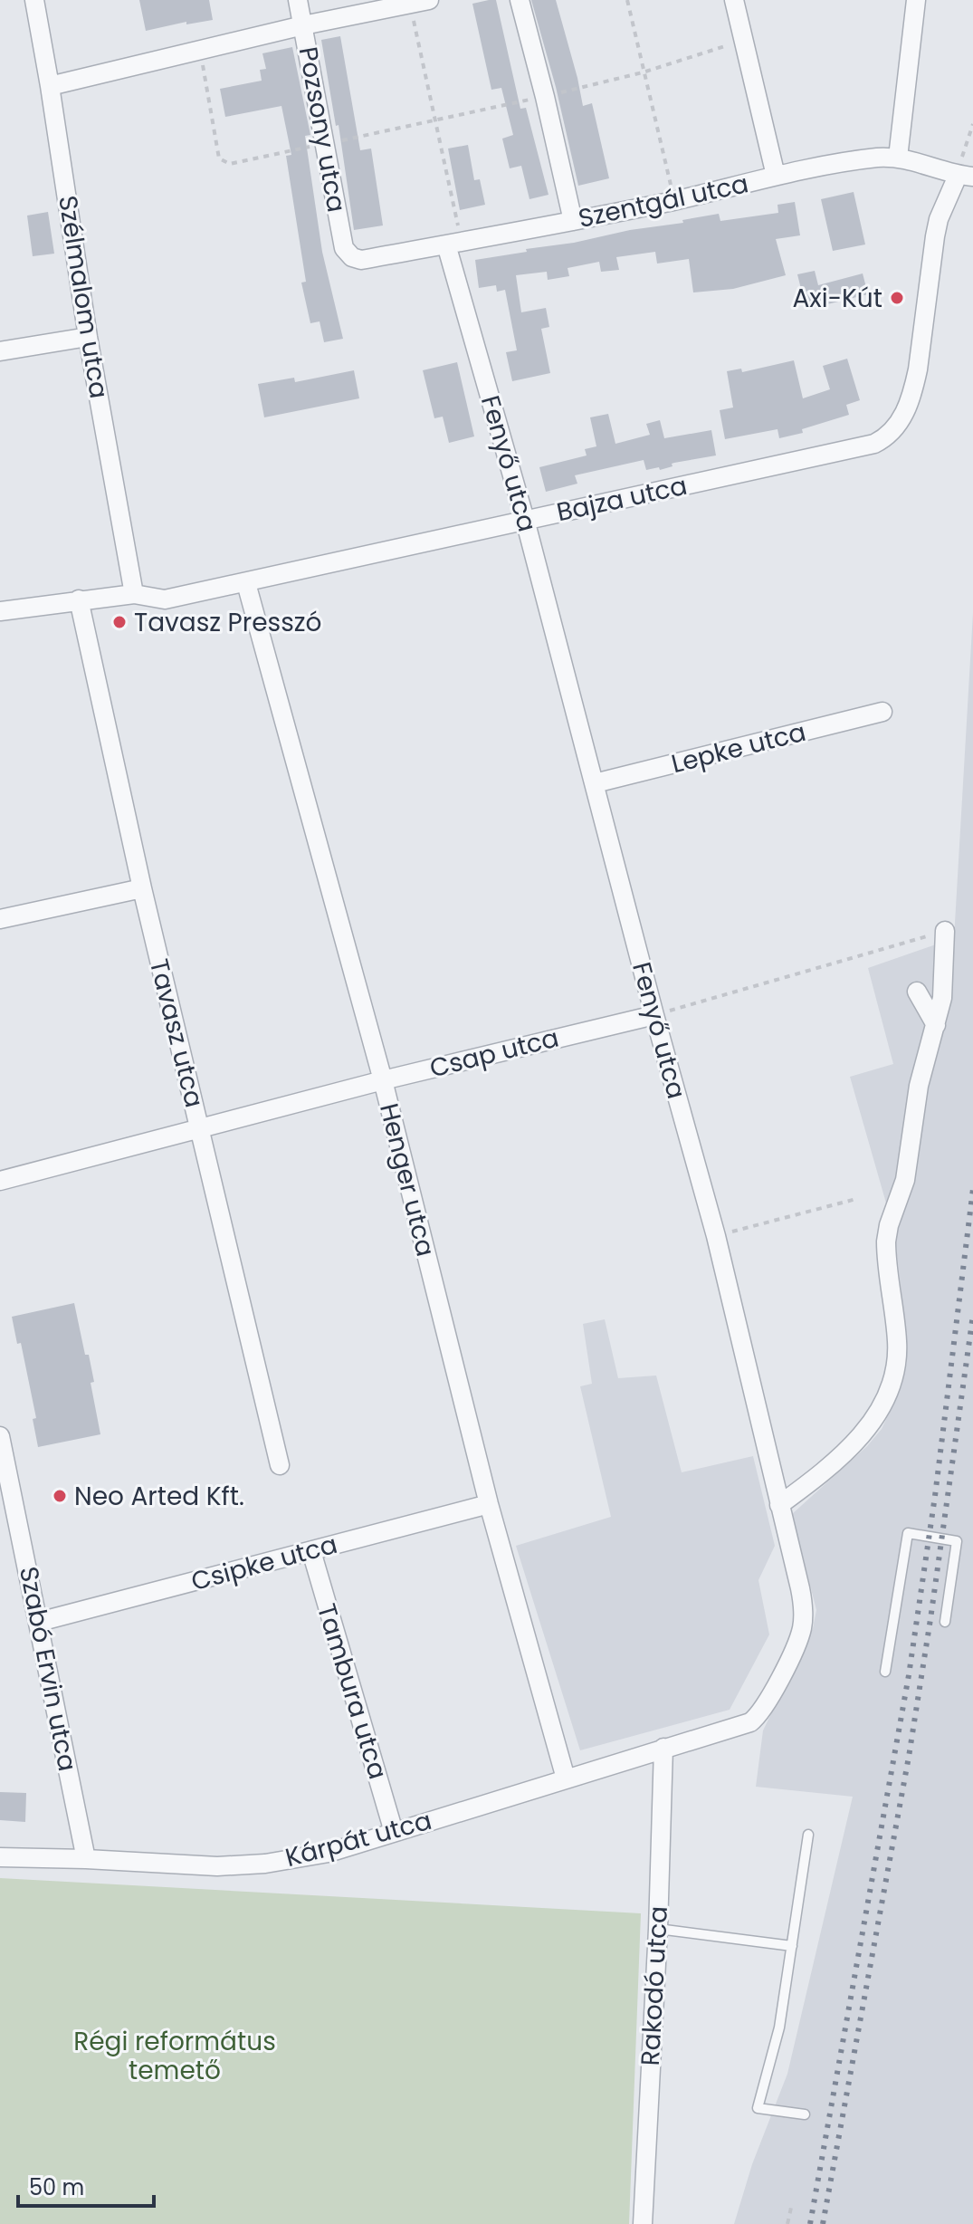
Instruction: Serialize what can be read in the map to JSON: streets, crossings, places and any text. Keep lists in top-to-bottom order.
{
  "streets": {
    "street": [
      "Pozsony utca",
      "Szentgál utca",
      "Szélmalom utca",
      "Fenyő utca",
      "Bajza utca",
      "Lepke utca",
      "Tavasz utca",
      "Csap utca",
      "Henger utca",
      "Csipke utca",
      "Szabó Ervin utca",
      "Tambura utca",
      "Kárpát utca",
      "Rakodó utca"
    ]
  },
  "crossings": [
    ["Pozsony utca", "Szentgál utca"],
    ["Szentgál utca", "Fenyő utca"],
    ["Szentgál utca", "Bajza utca"],
    ["Szélmalom utca", "Bajza utca"],
    ["Fenyő utca", "Bajza utca"],
    ["Fenyő utca", "Lepke utca"],
    ["Fenyő utca", "Csap utca"],
    ["Fenyő utca", "Kárpát utca"],
    ["Fenyő utca", "Rakodó utca"],
    ["Bajza utca", "Tavasz utca"],
    ["Bajza utca", "Henger utca"],
    ["Tavasz utca", "Csap utca"],
    ["Csap utca", "Henger utca"],
    ["Henger utca", "Csipke utca"],
    ["Henger utca", "Kárpát utca"],
    ["Csipke utca", "Szabó Ervin utca"],
    ["Csipke utca", "Tambura utca"],
    ["Szabó Ervin utca", "Kárpát utca"],
    ["Tambura utca", "Kárpát utca"],
    ["Kárpát utca", "Rakodó utca"]
  ],
  "parks": ["Régi református temető"],
  "places": ["Axi-Kút", "Tavasz Presszó", "Neo Arted Kft."],
  "scale_bar": "50 m"
}
